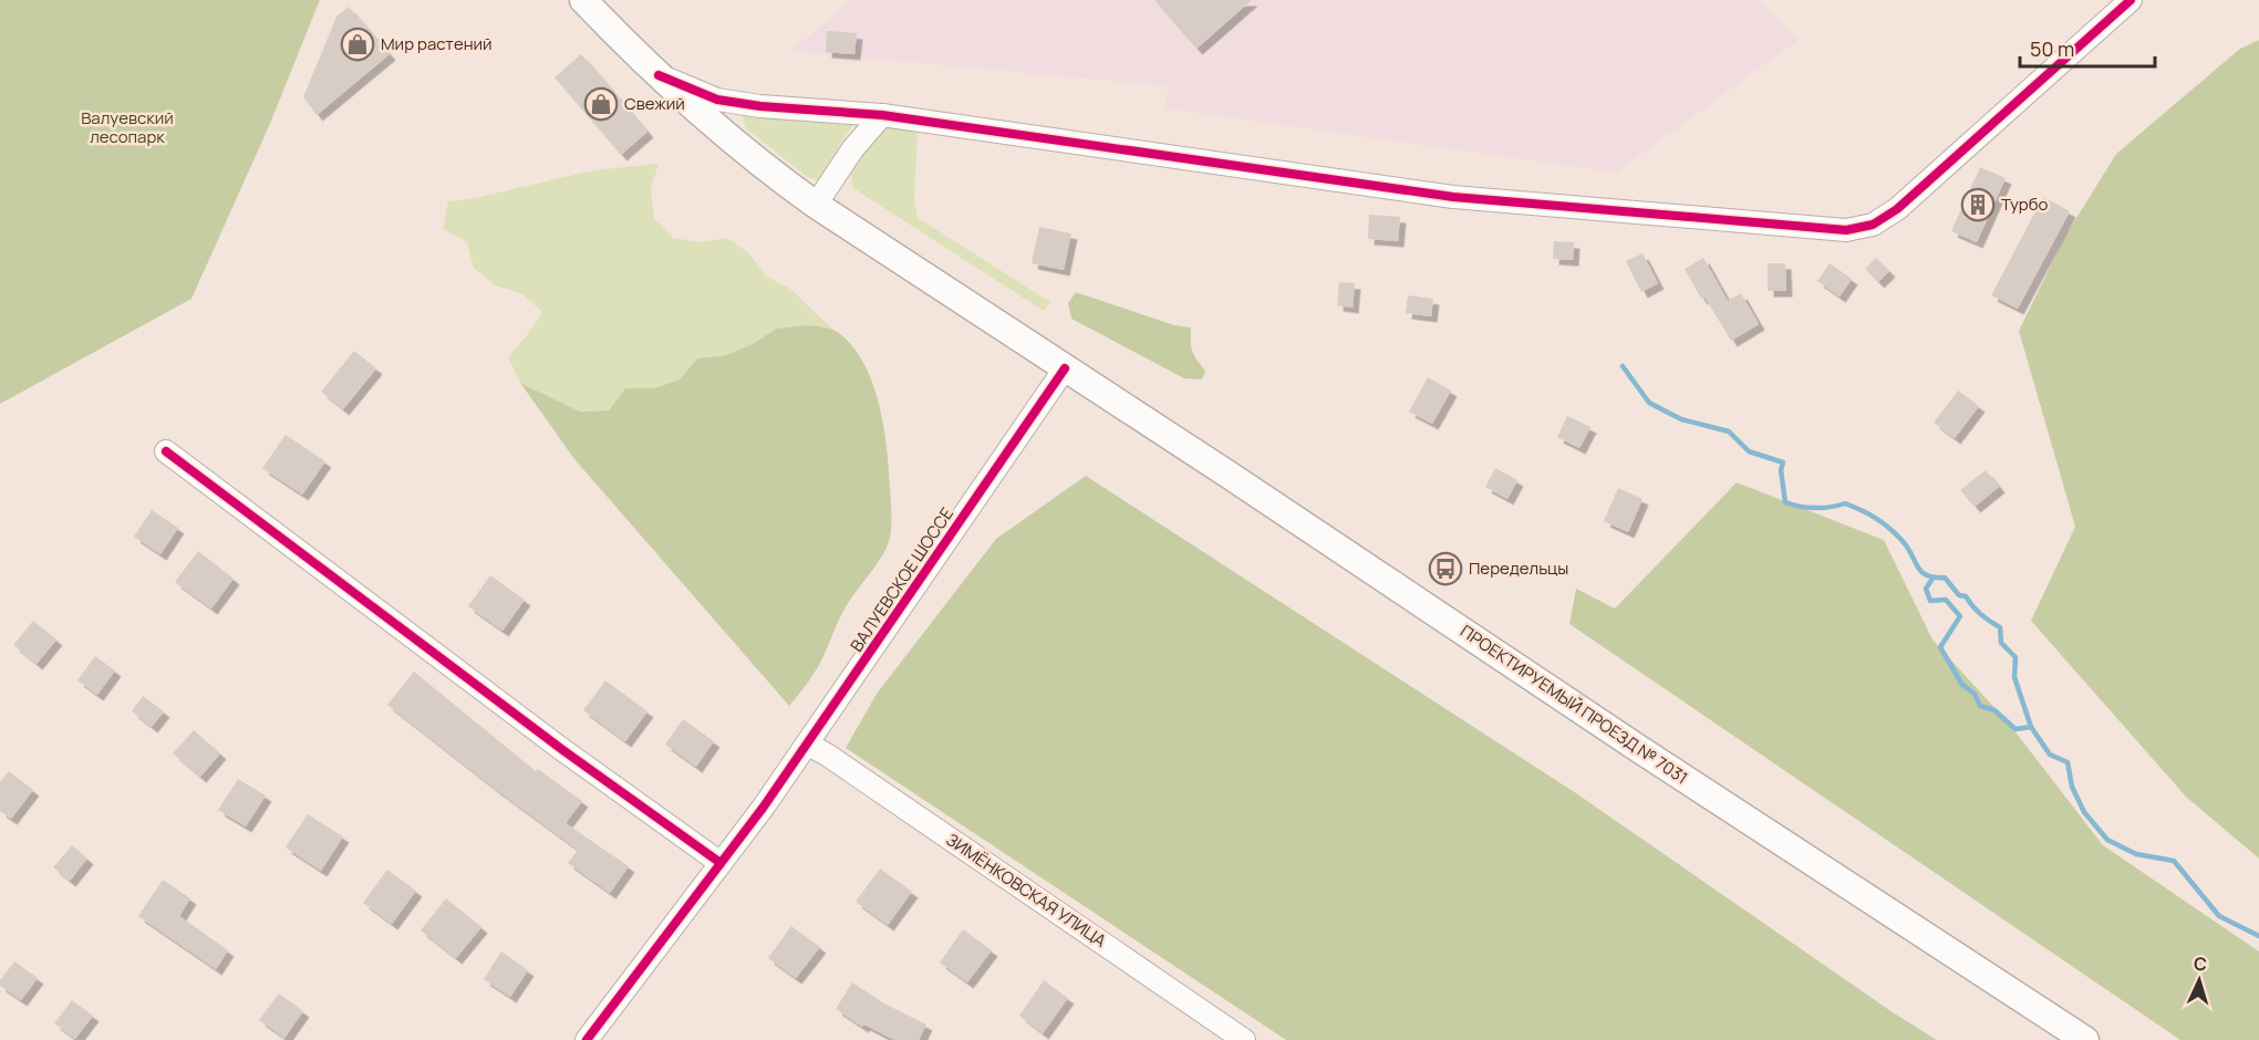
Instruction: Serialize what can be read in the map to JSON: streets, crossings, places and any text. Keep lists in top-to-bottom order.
{
  "streets": {
    "main road": ["ПРОЕКТИРУЕМЫЙ ПРОЕЗД № 7031"],
    "street": ["ВАЛУЕВСКОЕ ШОССЕ", "ЗИМЁНКОВСКАЯ УЛИЦА"]
  },
  "crossings": [
    ["ВАЛУЕВСКОЕ ШОССЕ", "ПРОЕКТИРУЕМЫЙ ПРОЕЗД № 7031"],
    ["ВАЛУЕВСКОЕ ШОССЕ", "ЗИМЁНКОВСКАЯ УЛИЦА"]
  ],
  "parks": ["Валуевский лесопарк"],
  "places": {
    "shop": ["Мир растений", "Свежий"],
    "building": ["Турбо"],
    "bus stop": ["Передельцы"]
  },
  "scale_bar": "50 m",
  "north": "top"
}
